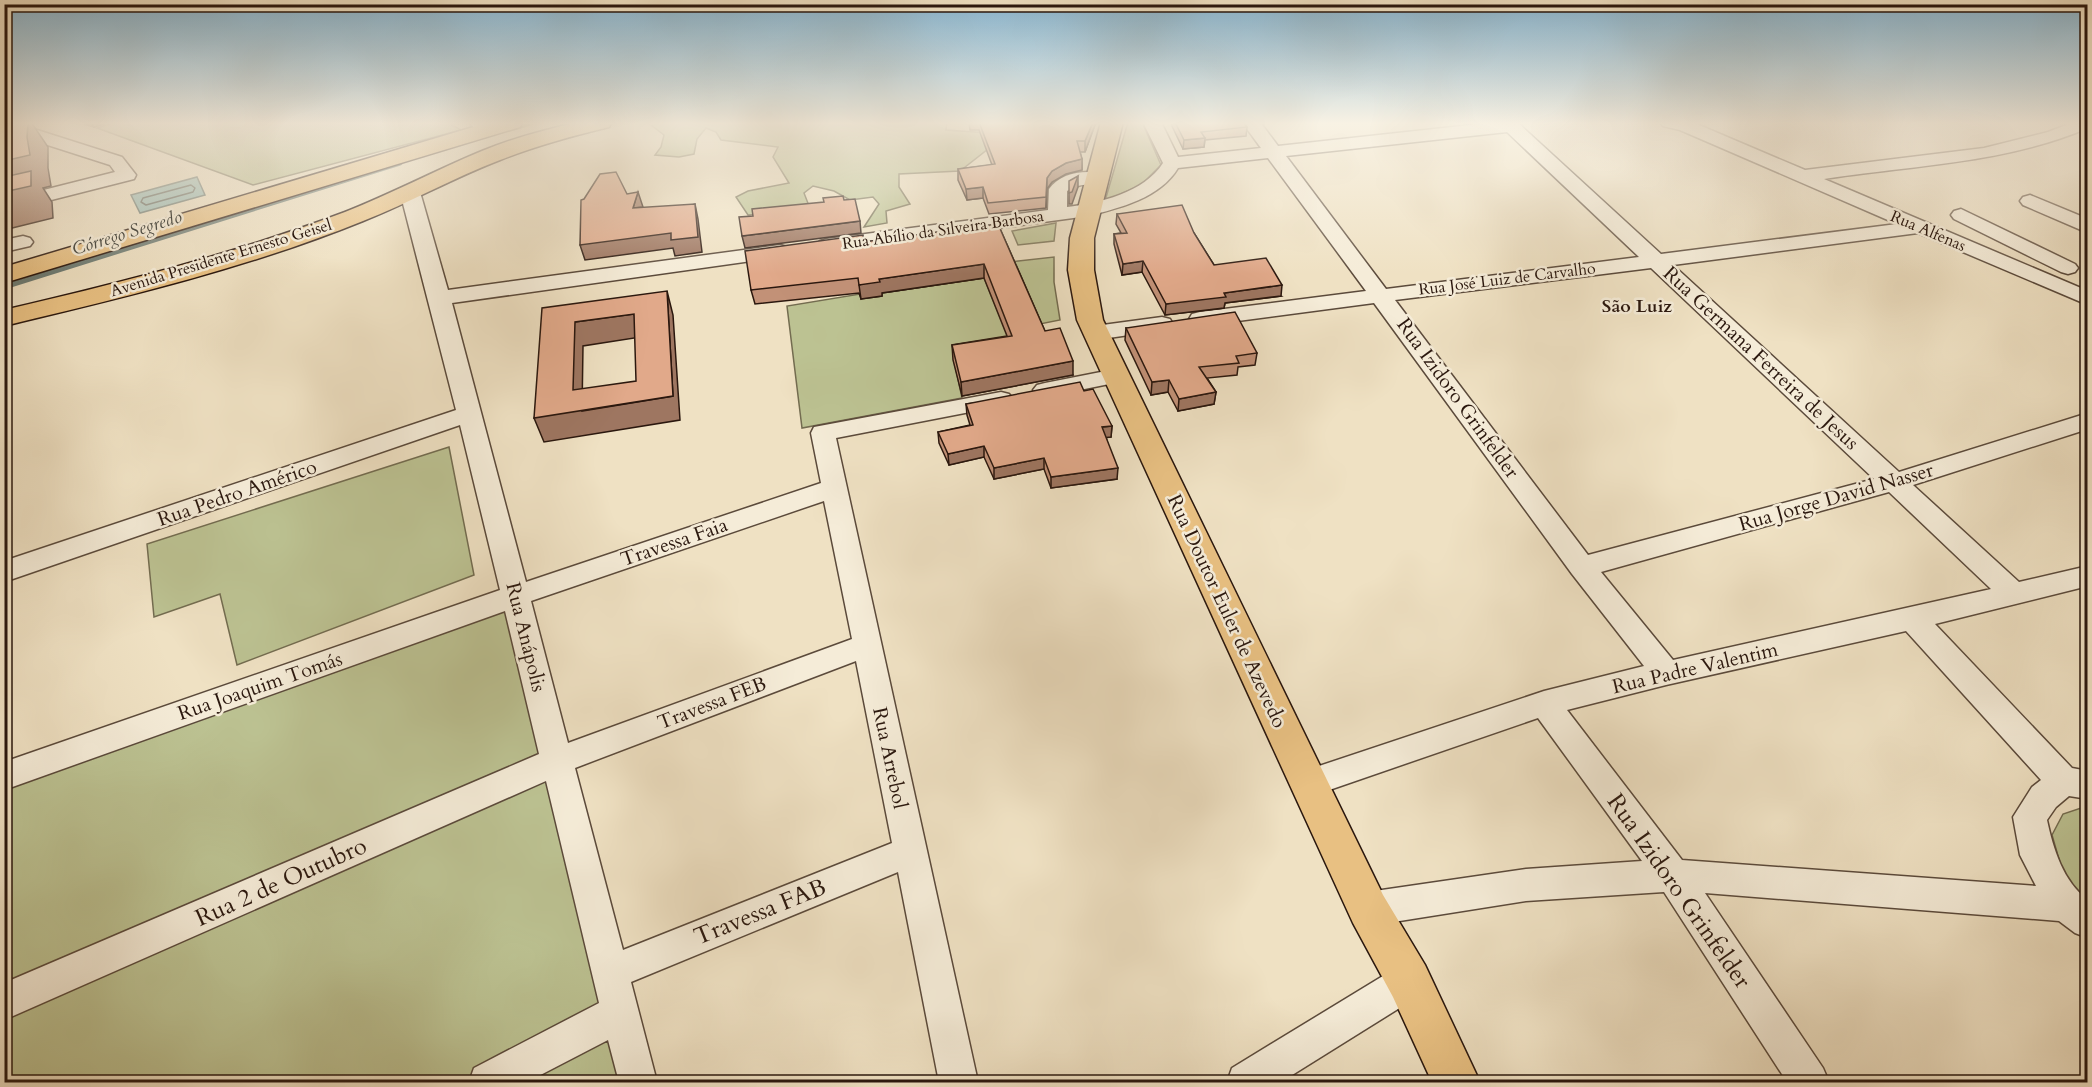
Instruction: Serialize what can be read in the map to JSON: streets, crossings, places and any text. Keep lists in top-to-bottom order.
{
  "streets": {
    "main road": ["Avenida Presidente Ernesto Geisel", "Rua Doutor Euler de Azevedo"],
    "street": [
      "Rua Abílio da Silveira Barbosa",
      "Rua Alfenas",
      "Rua José Luiz de Carvalho",
      "Rua Germana Ferreira de Jesus",
      "Rua Izidoro Grinfelder",
      "Rua Pedro Américo",
      "Rua Jorge David Nasser",
      "Travessa Faia",
      "Rua Anápolis",
      "Rua Padre Valentim",
      "Rua Joaquim Tomás",
      "Travessa FEB",
      "Rua Arrebol",
      "Rua 2 de Outubro",
      "Travessa FAB"
    ]
  },
  "crossings": [
    ["Rua Abílio da Silveira Barbosa", "Rua Doutor Euler de Azevedo"],
    ["Rua Abílio da Silveira Barbosa", "Rua Anápolis"],
    ["Rua Alfenas", "Rua José Luiz de Carvalho"],
    ["Avenida Presidente Ernesto Geisel", "Rua Anápolis"],
    ["Rua José Luiz de Carvalho", "Rua Germana Ferreira de Jesus"],
    ["Rua José Luiz de Carvalho", "Rua Izidoro Grinfelder"],
    ["Rua José Luiz de Carvalho", "Rua Doutor Euler de Azevedo"],
    ["Rua Germana Ferreira de Jesus", "Rua Jorge David Nasser"],
    ["Rua Germana Ferreira de Jesus", "Rua Padre Valentim"],
    ["Rua Izidoro Grinfelder", "Rua Jorge David Nasser"],
    ["Rua Izidoro Grinfelder", "Rua Padre Valentim"],
    ["Rua Pedro Américo", "Rua Anápolis"],
    ["Travessa Faia", "Rua Anápolis"],
    ["Travessa Faia", "Rua Joaquim Tomás"],
    ["Travessa Faia", "Rua Arrebol"],
    ["Rua Doutor Euler de Azevedo", "Rua Padre Valentim"],
    ["Rua Doutor Euler de Azevedo", "Rua Arrebol"],
    ["Rua Anápolis", "Rua Joaquim Tomás"],
    ["Rua Anápolis", "Travessa FEB"],
    ["Rua Anápolis", "Rua 2 de Outubro"],
    ["Rua Anápolis", "Travessa FAB"],
    ["Travessa FEB", "Rua Arrebol"],
    ["Travessa FEB", "Rua 2 de Outubro"],
    ["Rua Arrebol", "Travessa FAB"]
  ],
  "districts": ["São Luiz"],
  "water": ["Córrego Segredo"]
}
